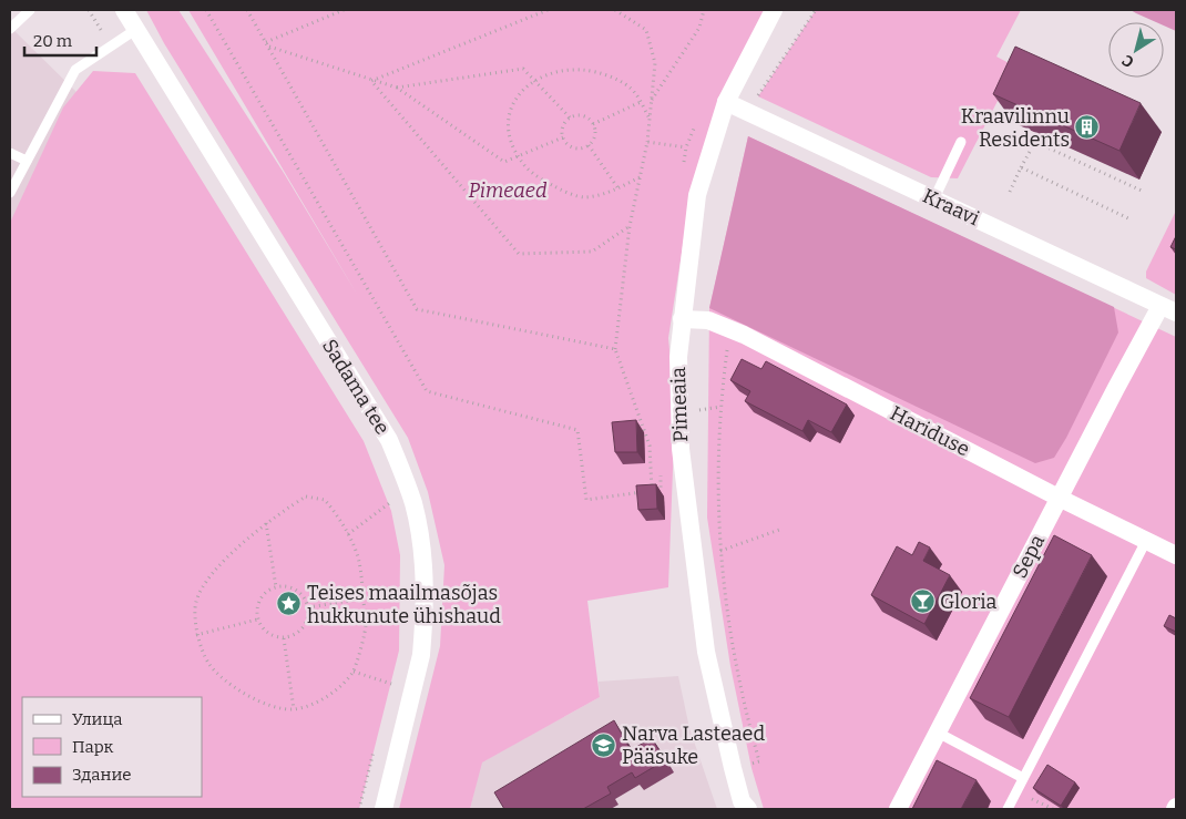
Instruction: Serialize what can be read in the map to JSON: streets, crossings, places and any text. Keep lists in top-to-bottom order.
{
  "streets": {
    "street": [
      "Kraavi",
      "Sadama tee",
      "Pimeaia",
      "Hariduse",
      "Sepa"
    ]
  },
  "crossings": [
    ["Kraavi", "Pimeaia"],
    ["Kraavi", "Sepa"],
    ["Pimeaia", "Hariduse"],
    ["Hariduse", "Sepa"]
  ],
  "parks": ["Pimeaed"],
  "places": {
    "building": ["Kraavilinnu Residents"],
    "bar": ["Gloria"],
    "place": ["Teises maailmasõjas hukkunute ühishaud"],
    "school or university": ["Narva Lasteaed Pääsuke"]
  },
  "legend": ["Улица", "Парк", "Здание"],
  "scale_bar": "20 m",
  "north": "bottom left"
}
